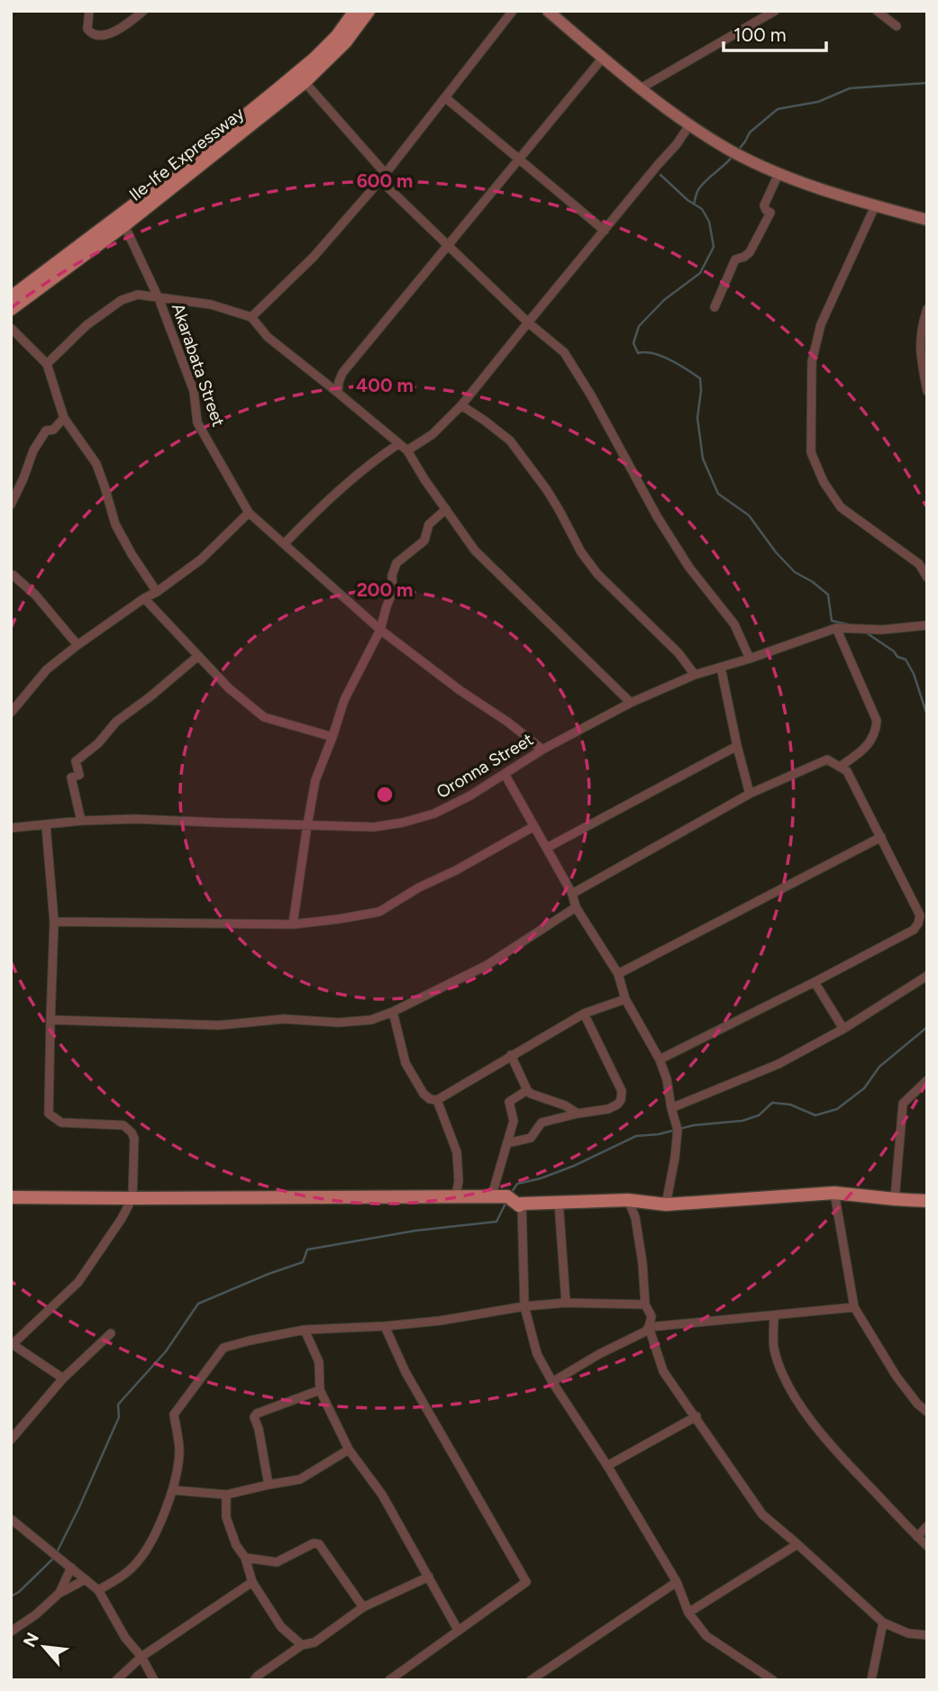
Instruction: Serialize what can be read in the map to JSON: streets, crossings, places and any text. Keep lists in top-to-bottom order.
{
  "streets": {
    "main road": ["Ile-Ife Expressway"],
    "street": ["Akarabata Street", "Oronna Street"]
  },
  "crossings": [
    ["Ile-Ife Expressway", "Akarabata Street"],
    ["Akarabata Street", "Oronna Street"]
  ],
  "scale_bar": "100 m",
  "north": "top left",
  "rings": ["600 m", "400 m", "200 m"]
}
